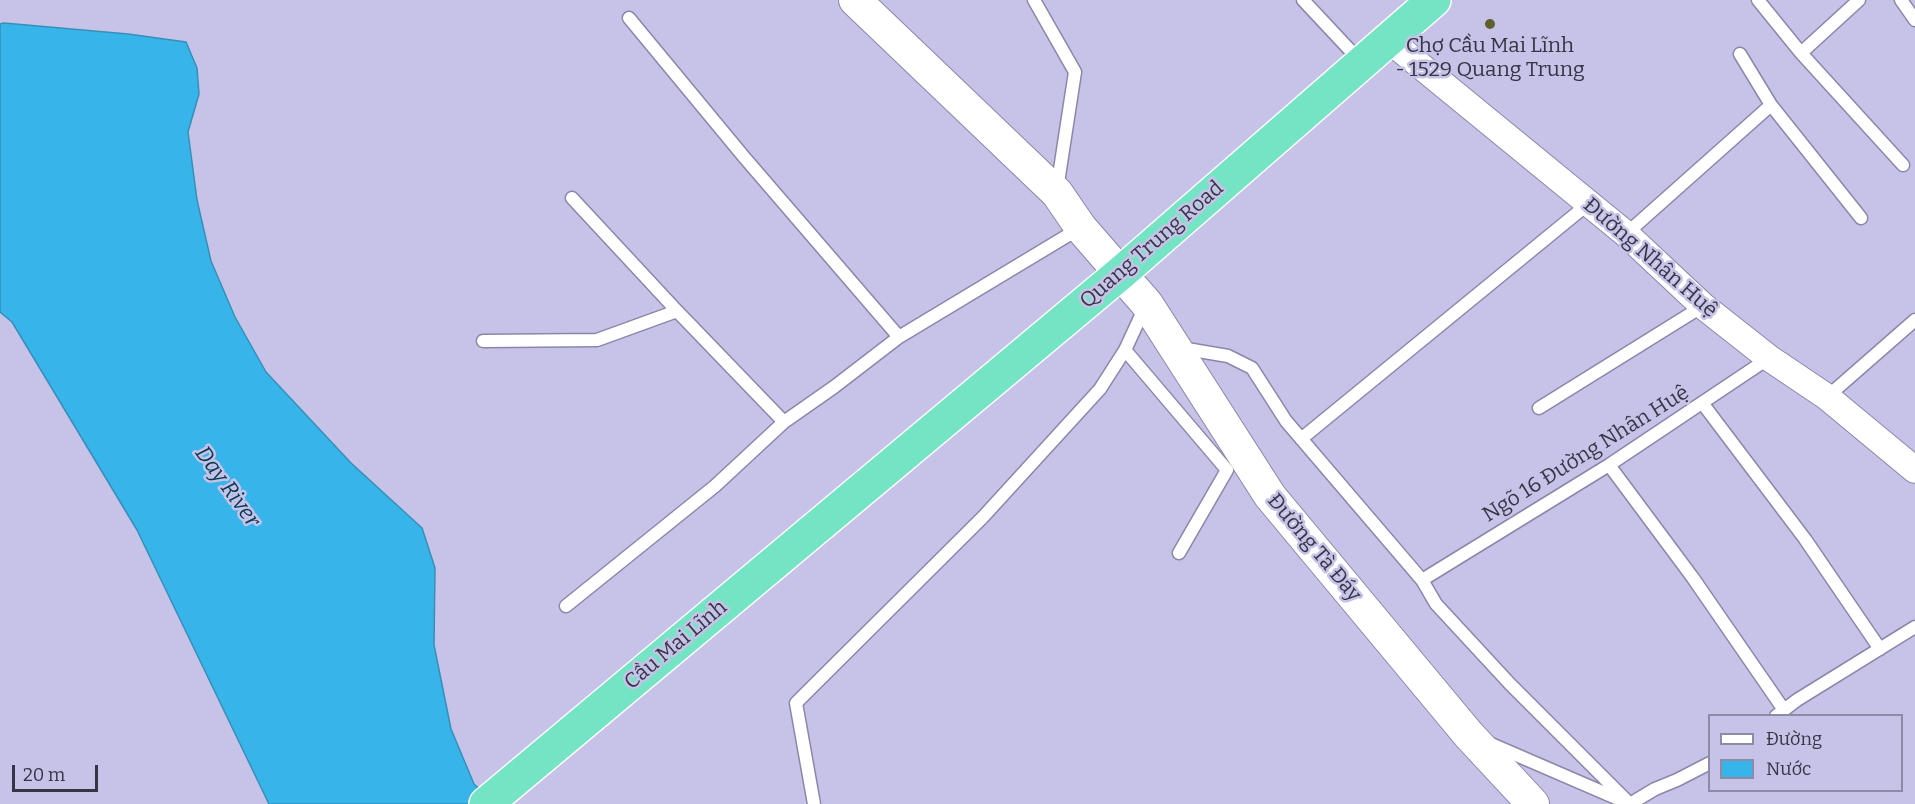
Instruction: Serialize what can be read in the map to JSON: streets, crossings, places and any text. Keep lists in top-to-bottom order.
{
  "streets": {
    "highway": ["Quang Trung Road", "Cầu Mai Lĩnh"],
    "street": ["Đường Nhân Huệ", "Đường Tà Đáy"],
    "lane": ["Ngõ 16 Đường Nhân Huệ"]
  },
  "crossings": [
    ["Quang Trung Road", "Đường Nhân Huệ"],
    ["Quang Trung Road", "Đường Tà Đáy"],
    ["Quang Trung Road", "Cầu Mai Lĩnh"],
    ["Đường Nhân Huệ", "Ngõ 16 Đường Nhân Huệ"]
  ],
  "water": ["Day River"],
  "places": ["Chợ Cầu Mai Lĩnh - 1529 Quang Trung"],
  "legend": ["Đường", "Nước"],
  "scale_bar": "20 m"
}
